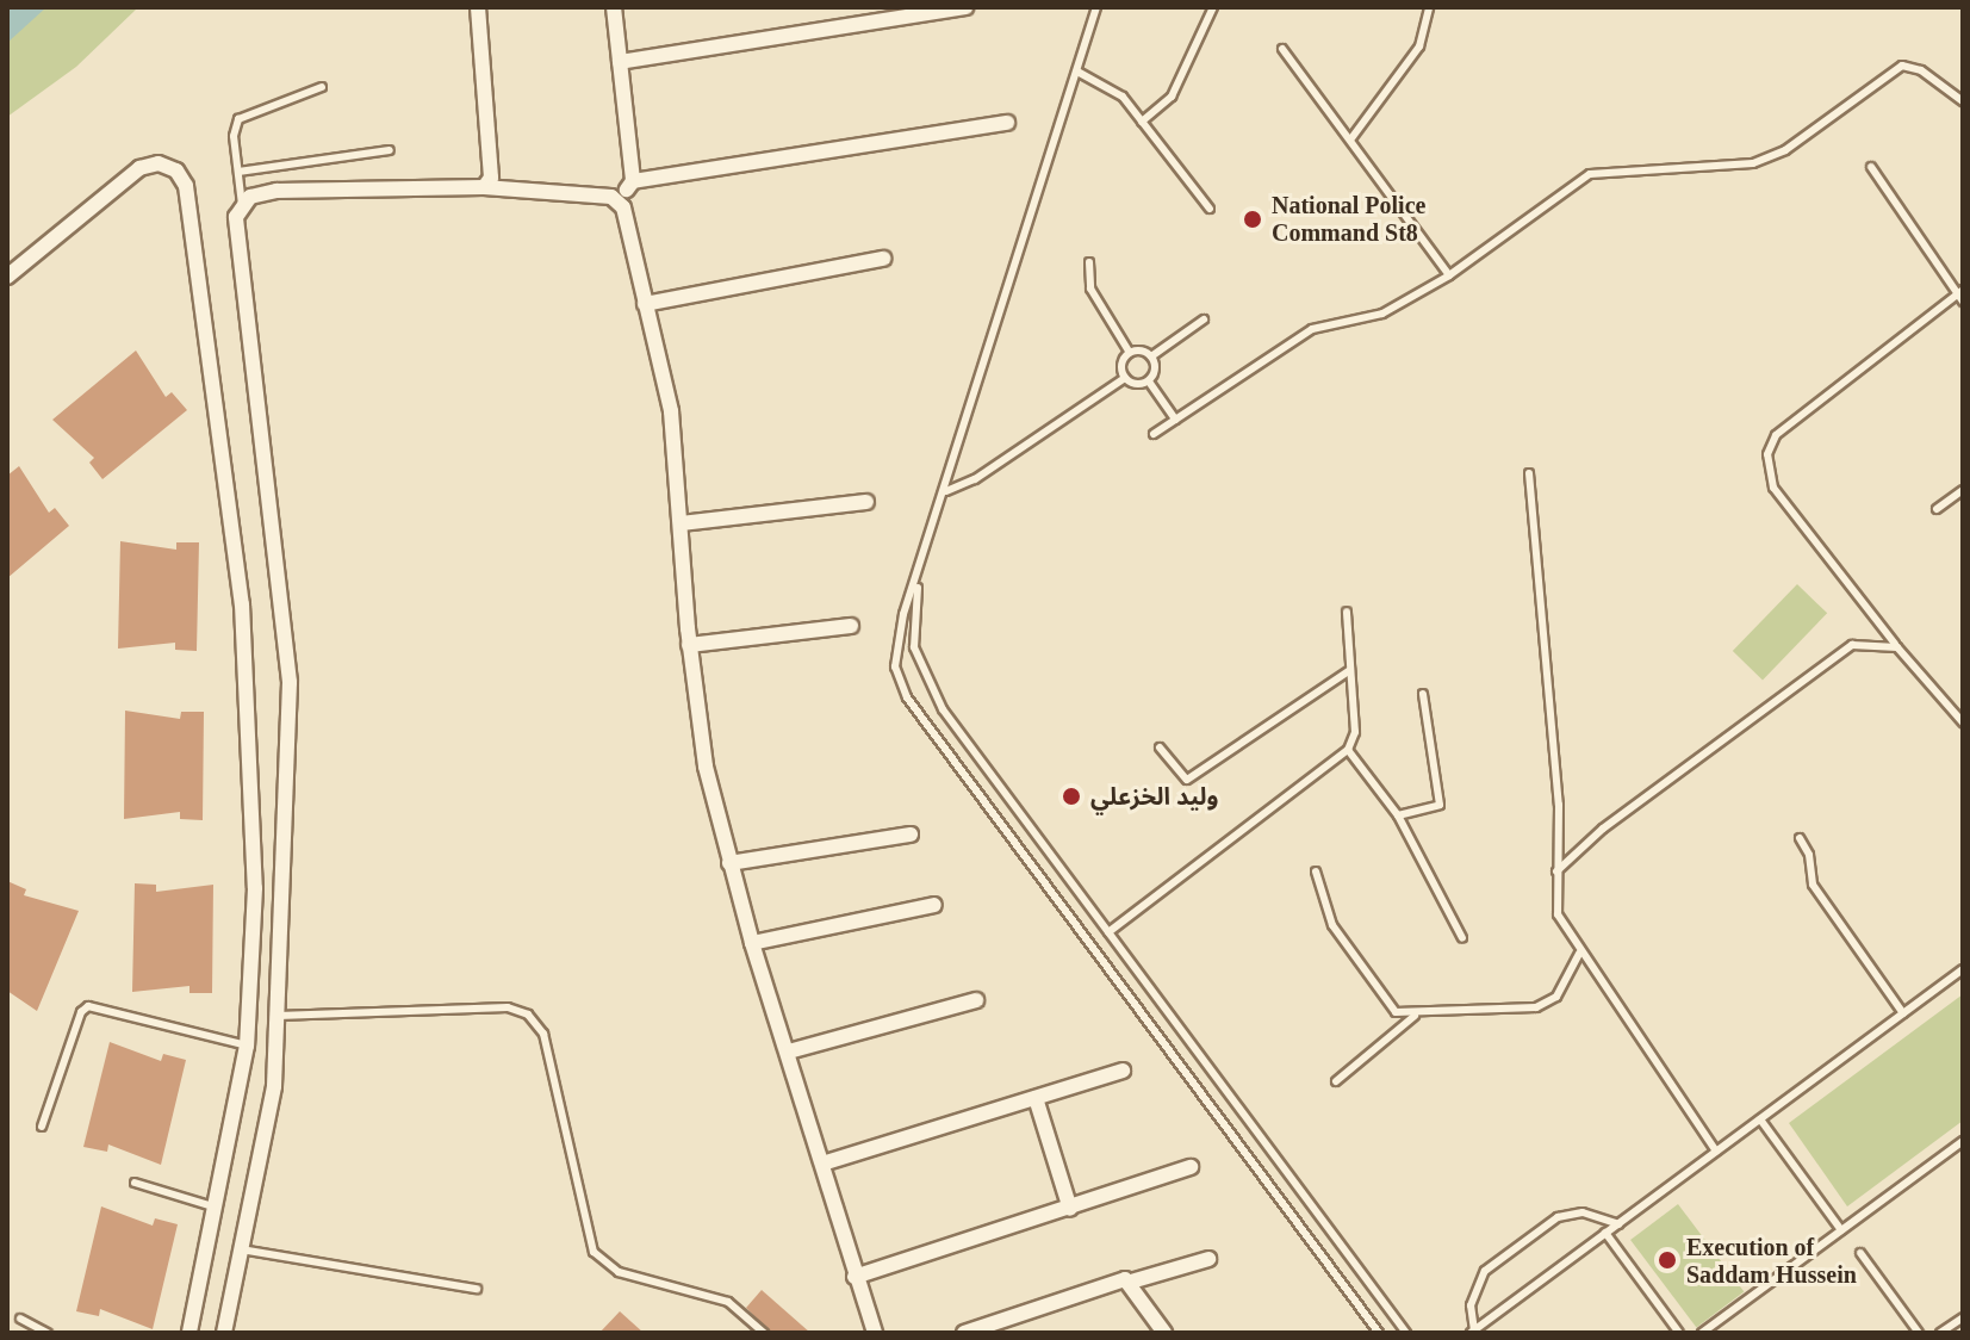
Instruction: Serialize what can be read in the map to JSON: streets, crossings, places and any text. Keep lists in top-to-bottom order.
{
  "places": ["National Police Command St8", "وليد الخزعلي", "Execution of Saddam Hussein"]
}
